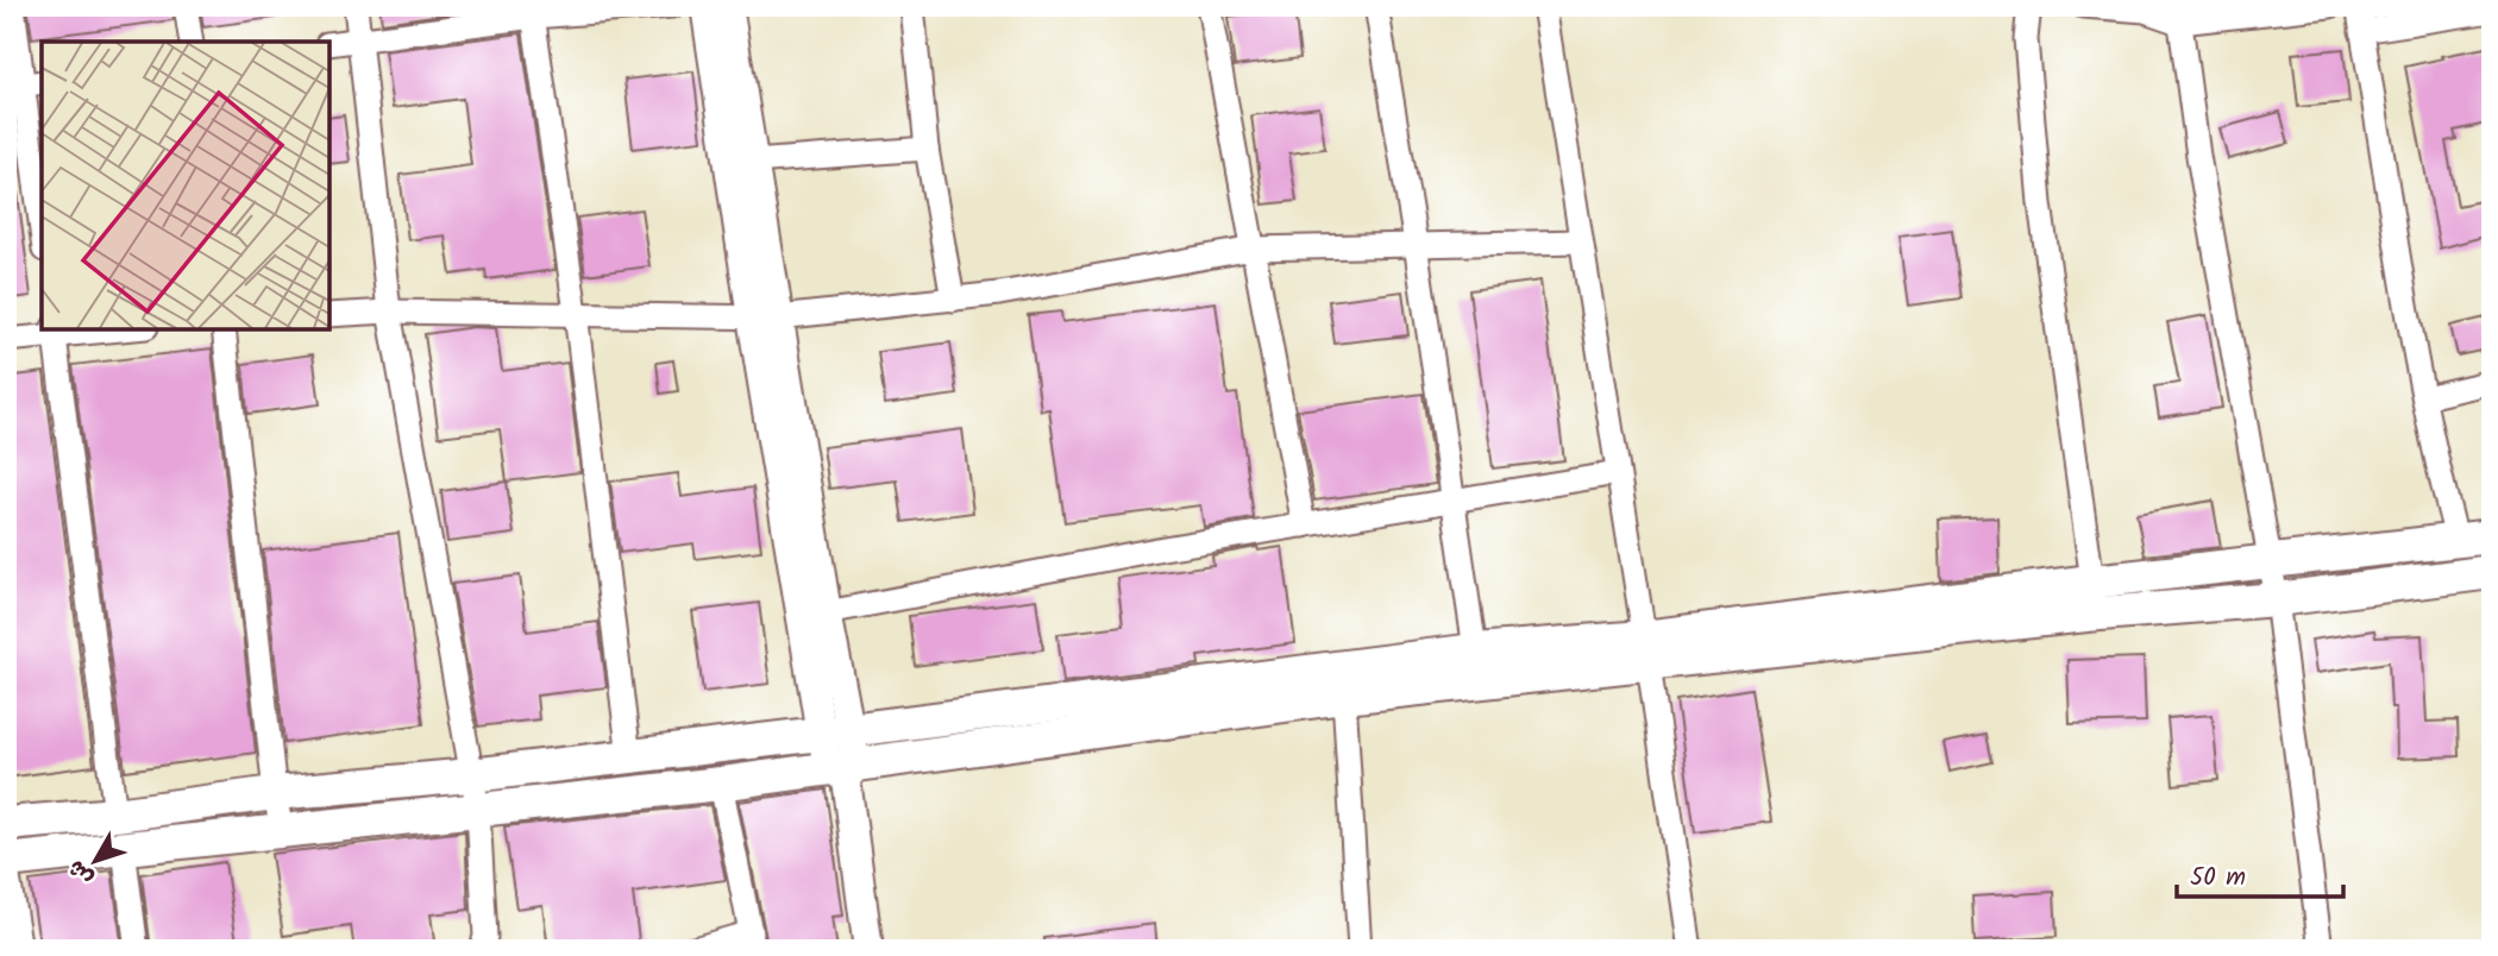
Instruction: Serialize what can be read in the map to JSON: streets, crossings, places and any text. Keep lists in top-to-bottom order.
{
  "scale_bar": "50 m",
  "north": "bottom left"
}
